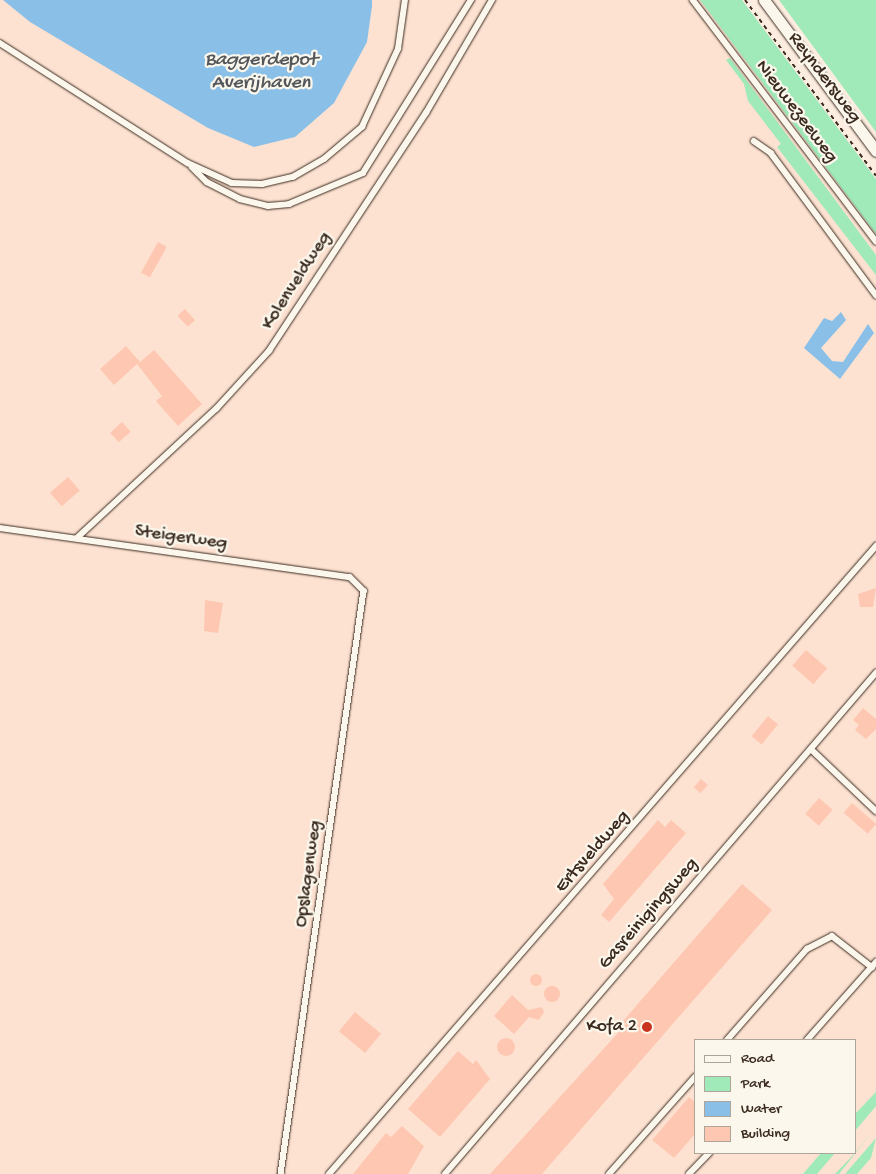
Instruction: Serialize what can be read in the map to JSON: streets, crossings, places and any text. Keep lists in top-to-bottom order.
{
  "streets": {
    "street": ["Reyndersweg"],
    "lane": [
      "Nieuwezeeweg",
      "Kolenveldweg",
      "Steigerweg",
      "Ertsveldweg",
      "Opslagenweg",
      "Gasreinigingsweg"
    ]
  },
  "crossings": [
    ["Kolenveldweg", "Steigerweg"],
    ["Steigerweg", "Opslagenweg"]
  ],
  "water": ["Baggerdepot Averijhaven"],
  "places": ["Kofa 2"],
  "legend": [
    "Road",
    "Park",
    "Water",
    "Building"
  ]
}
